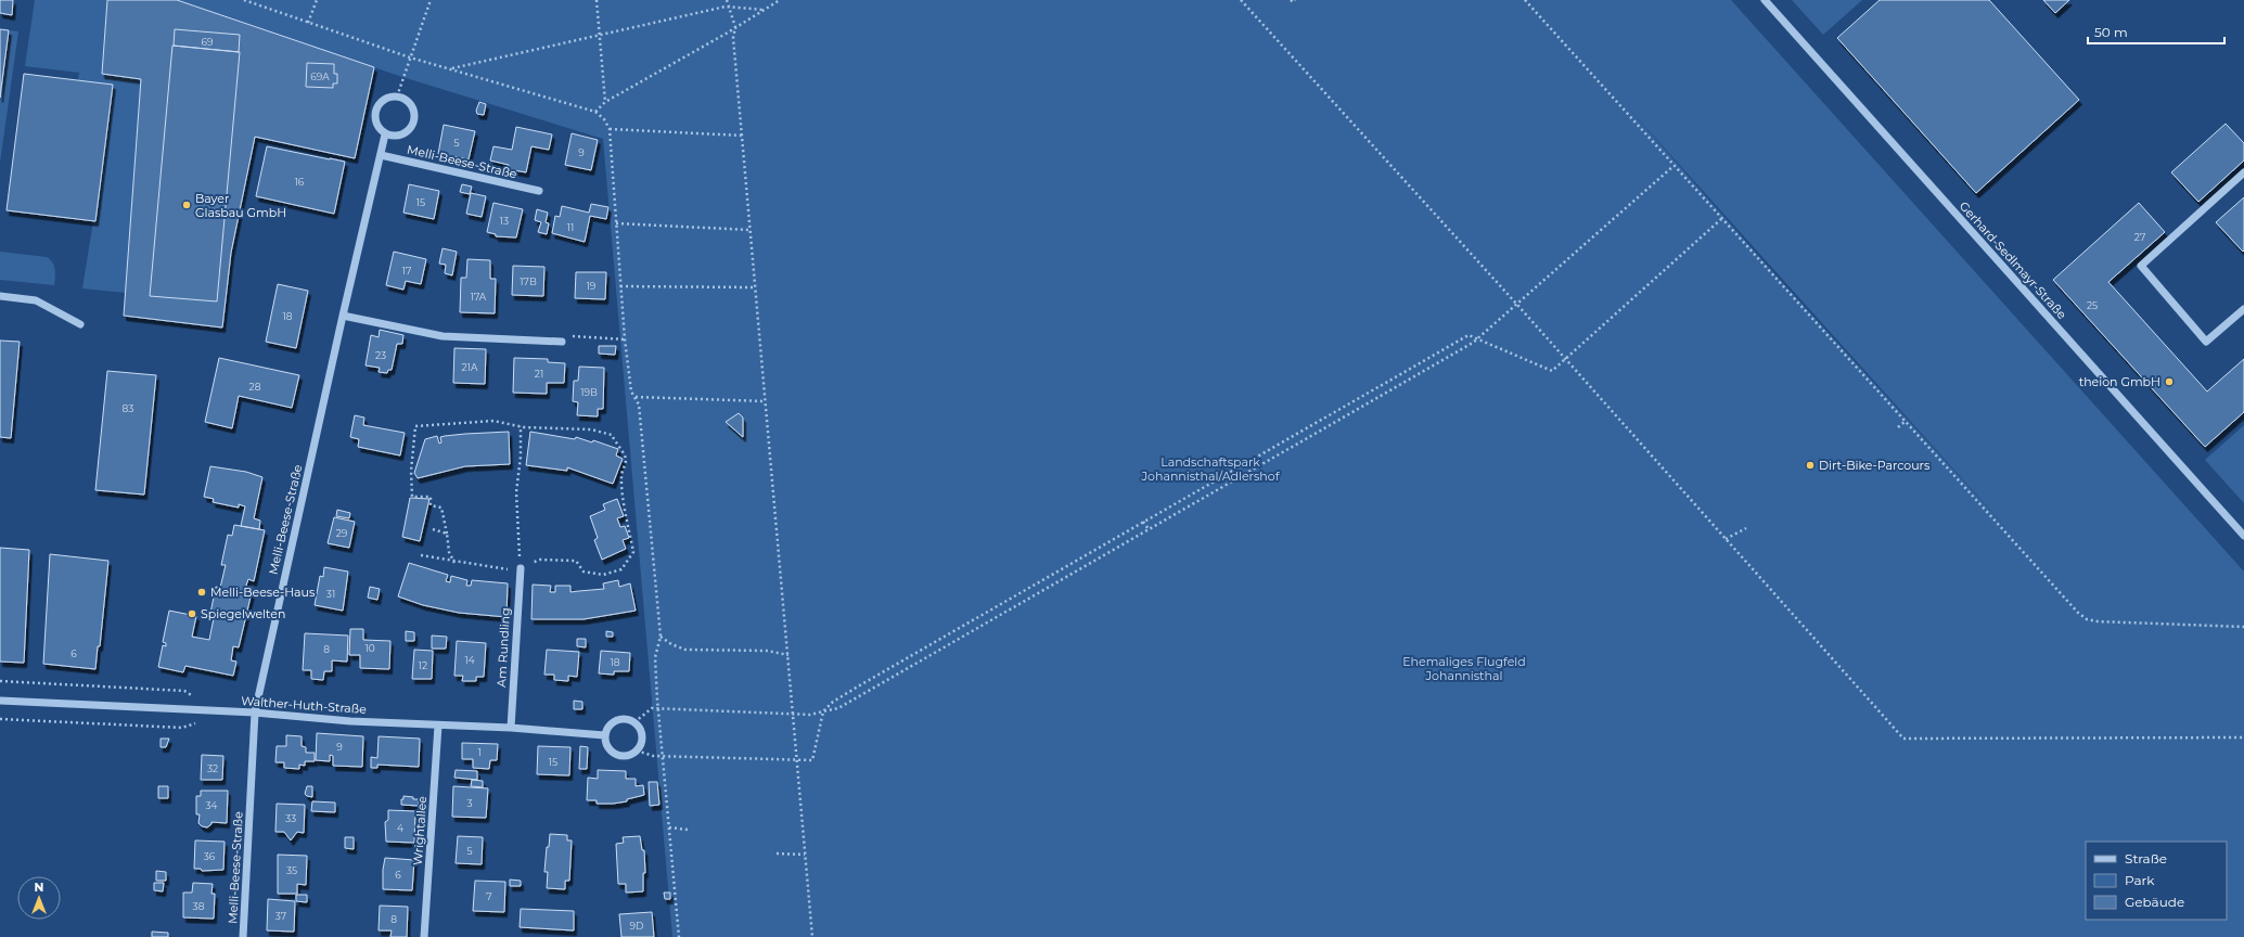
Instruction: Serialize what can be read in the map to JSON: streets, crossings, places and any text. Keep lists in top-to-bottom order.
{
  "streets": {
    "street": [
      "Melli-Beese-Straße",
      "Gerhard-Sedlmayr-Straße",
      "Am Rundling",
      "Walther-Huth-Straße",
      "Wrightallee"
    ]
  },
  "crossings": [
    ["Melli-Beese-Straße", "Walther-Huth-Straße"],
    ["Am Rundling", "Walther-Huth-Straße"],
    ["Walther-Huth-Straße", "Wrightallee"]
  ],
  "parks": ["Landschaftspark Johannisthal/Adlershof", "Ehemaliges Flugfeld Johannisthal"],
  "places": [
    "Bayer Glasbau GmbH",
    "theion GmbH",
    "Dirt-Bike-Parcours",
    "Melli-Beese-Haus",
    "Spiegelwelten"
  ],
  "house_numbers": [
    "69",
    "69A",
    "5",
    "9",
    "16",
    "15",
    "13",
    "11",
    "27",
    "17",
    "17B",
    "19",
    "17A",
    "25",
    "18",
    "23",
    "21A",
    "21",
    "28",
    "19B",
    "83",
    "29",
    "31",
    "10",
    "8",
    "6",
    "14",
    "18",
    "12",
    "9",
    "1",
    "15",
    "32",
    "3",
    "34",
    "33",
    "4",
    "5",
    "36",
    "35",
    "6",
    "7",
    "38",
    "37",
    "8",
    "9D"
  ],
  "legend": ["Straße", "Park", "Gebäude"],
  "scale_bar": "50 m",
  "north": "top"
}
